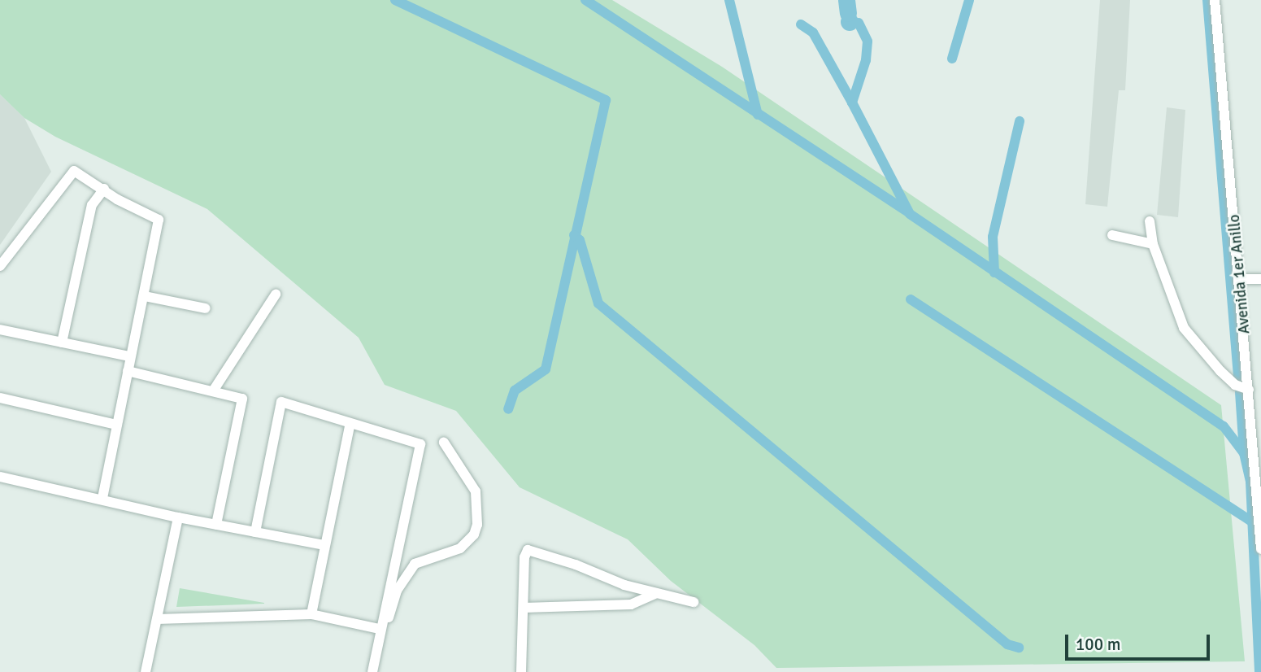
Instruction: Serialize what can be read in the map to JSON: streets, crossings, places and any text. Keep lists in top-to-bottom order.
{
  "streets": {
    "street": ["Avenida 1er Anillo"]
  },
  "scale_bar": "100 m"
}
